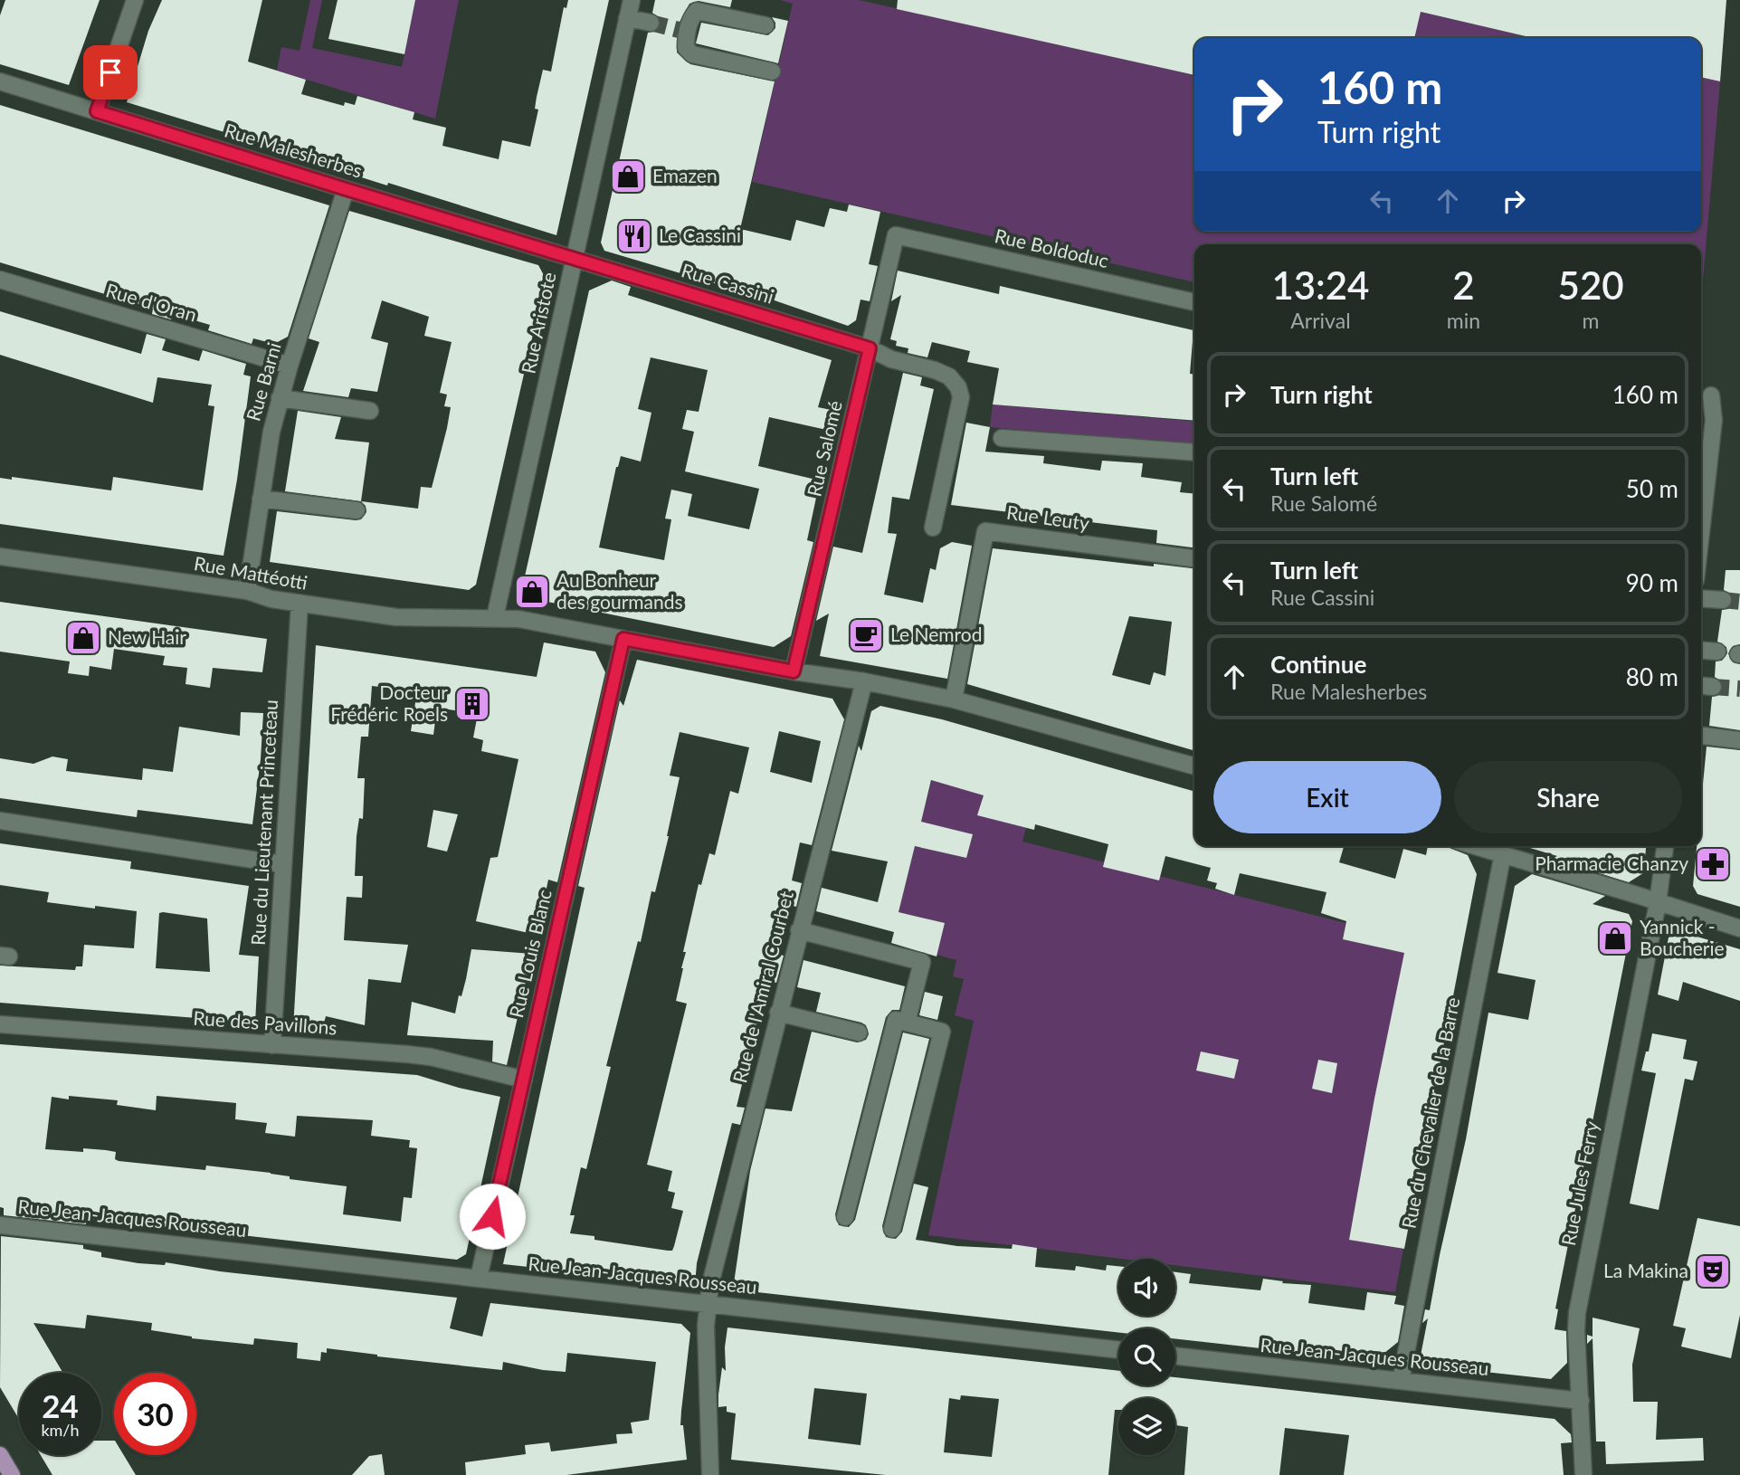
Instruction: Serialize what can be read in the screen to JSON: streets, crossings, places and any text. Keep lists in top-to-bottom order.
{
  "streets": {
    "street": [
      "Rue Malesherbes",
      "Rue Boldoduc",
      "Rue Cassini",
      "Rue d'Oran",
      "Rue Aristote",
      "Rue Barni",
      "Rue Salomé",
      "Rue Leuty",
      "Rue Mattéotti",
      "Rue du Lieutenant Princeteau",
      "Rue Louis Blanc",
      "Rue de l'Amiral Courbet",
      "Rue des Pavillons",
      "Rue du Chevalier de la Barre",
      "Rue Jules Ferry",
      "Rue Jean-Jacques Rousseau"
    ]
  },
  "crossings": [
    ["Rue Malesherbes", "Rue Cassini"],
    ["Rue Malesherbes", "Rue Aristote"],
    ["Rue Malesherbes", "Rue Barni"],
    ["Rue Boldoduc", "Rue Salomé"],
    ["Rue Cassini", "Rue Aristote"],
    ["Rue Cassini", "Rue Salomé"],
    ["Rue d'Oran", "Rue Barni"],
    ["Rue Aristote", "Rue Mattéotti"],
    ["Rue Barni", "Rue Mattéotti"],
    ["Rue Salomé", "Rue Mattéotti"],
    ["Rue Leuty", "Rue Mattéotti"],
    ["Rue Mattéotti", "Rue du Lieutenant Princeteau"],
    ["Rue Mattéotti", "Rue Louis Blanc"],
    ["Rue Mattéotti", "Rue de l'Amiral Courbet"],
    ["Rue du Lieutenant Princeteau", "Rue des Pavillons"],
    ["Rue Louis Blanc", "Rue des Pavillons"],
    ["Rue Louis Blanc", "Rue Jean-Jacques Rousseau"],
    ["Rue de l'Amiral Courbet", "Rue Jean-Jacques Rousseau"],
    ["Rue du Chevalier de la Barre", "Rue Jean-Jacques Rousseau"],
    ["Rue Jules Ferry", "Rue Jean-Jacques Rousseau"]
  ],
  "places": {
    "shop": [
      "Emazen",
      "Au Bonheur des gourmands",
      "New Hair",
      "Yannick - Boucherie"
    ],
    "restaurant": ["Le Cassini"],
    "cafe": ["Le Nemrod"],
    "building": ["Docteur Frédéric Roels"],
    "pharmacy": ["Pharmacie Chanzy"],
    "theatre": ["La Makina"]
  },
  "page": {
    "turn": ["160 m", "Turn right"],
    "eta": [
      "13:24",
      "Arrival",
      "2",
      "min",
      "520",
      "m"
    ],
    "list": [
      {
        "name": "Turn right",
        "value": "160 m"
      },
      {
        "name": "Turn left",
        "note": "Rue Salomé",
        "value": "50 m"
      },
      {
        "name": "Turn left",
        "note": "Rue Cassini",
        "value": "90 m"
      },
      {
        "name": "Continue",
        "note": "Rue Malesherbes",
        "value": "80 m"
      }
    ],
    "buttons": ["Exit", "Share"],
    "speed": "24 km/h",
    "limit": "30"
  }
}
